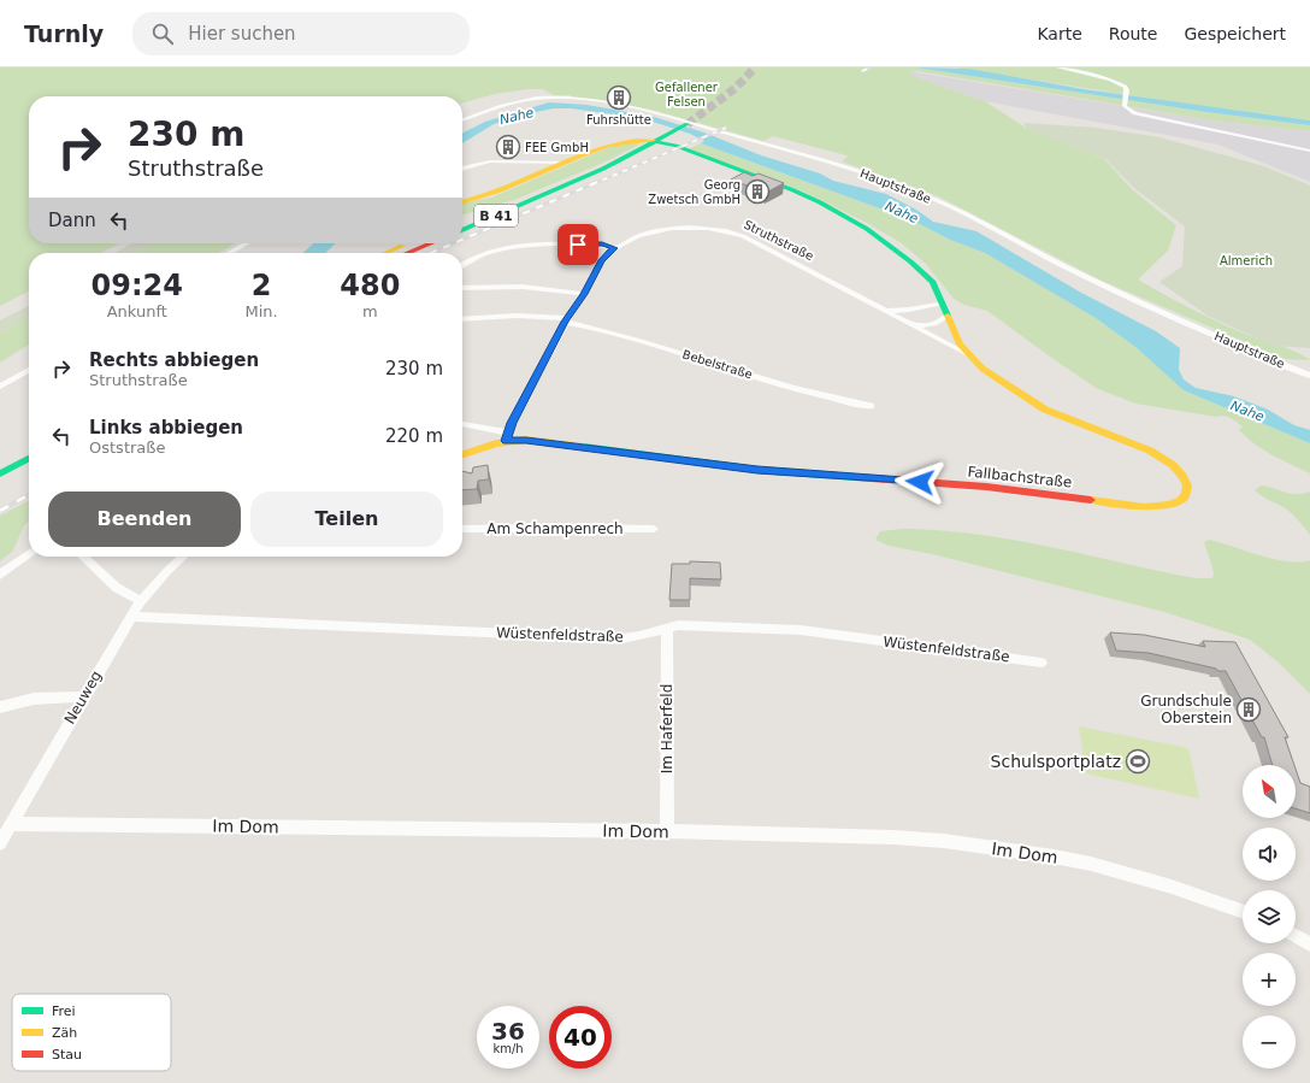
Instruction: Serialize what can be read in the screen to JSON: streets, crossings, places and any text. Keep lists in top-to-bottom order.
{
  "streets": {
    "street": [
      "Hauptstraße",
      "B 41",
      "Struthstraße",
      "Bebelstraße",
      "Fallbachstraße",
      "Am Schampenrech",
      "Wüstenfeldstraße",
      "Neuweg",
      "Im Haferfeld",
      "Im Dom"
    ]
  },
  "crossings": [
    ["Struthstraße", "Bebelstraße"],
    ["Struthstraße", "Fallbachstraße"],
    ["Wüstenfeldstraße", "Neuweg"],
    ["Wüstenfeldstraße", "Im Haferfeld"],
    ["Neuweg", "Im Dom"],
    ["Im Haferfeld", "Im Dom"]
  ],
  "water": ["Nahe"],
  "parks": ["Gefallener Felsen", "Almerich"],
  "places": {
    "building": [
      "Fuhrshütte",
      "FEE GmbH",
      "Georg Zwetsch GmbH",
      "Grundschule Oberstein"
    ],
    "sports": ["Schulsportplatz"]
  },
  "legend": ["Frei", "Zäh", "Stau"],
  "north": "top left",
  "page": {
    "header": "Turnly",
    "search": "Hier suchen",
    "nav": ["Karte", "Route", "Gespeichert"],
    "turn": ["230 m", "Struthstraße"],
    "then": "Dann",
    "eta": [
      "09:24",
      "Ankunft",
      "2",
      "Min.",
      "480",
      "m"
    ],
    "list": [
      {
        "name": "Rechts abbiegen",
        "note": "Struthstraße",
        "value": "230 m"
      },
      {
        "name": "Links abbiegen",
        "note": "Oststraße",
        "value": "220 m"
      }
    ],
    "buttons": ["Beenden", "Teilen"],
    "map_buttons": ["+", "−"],
    "speed": "36 km/h",
    "limit": "40"
  }
}
